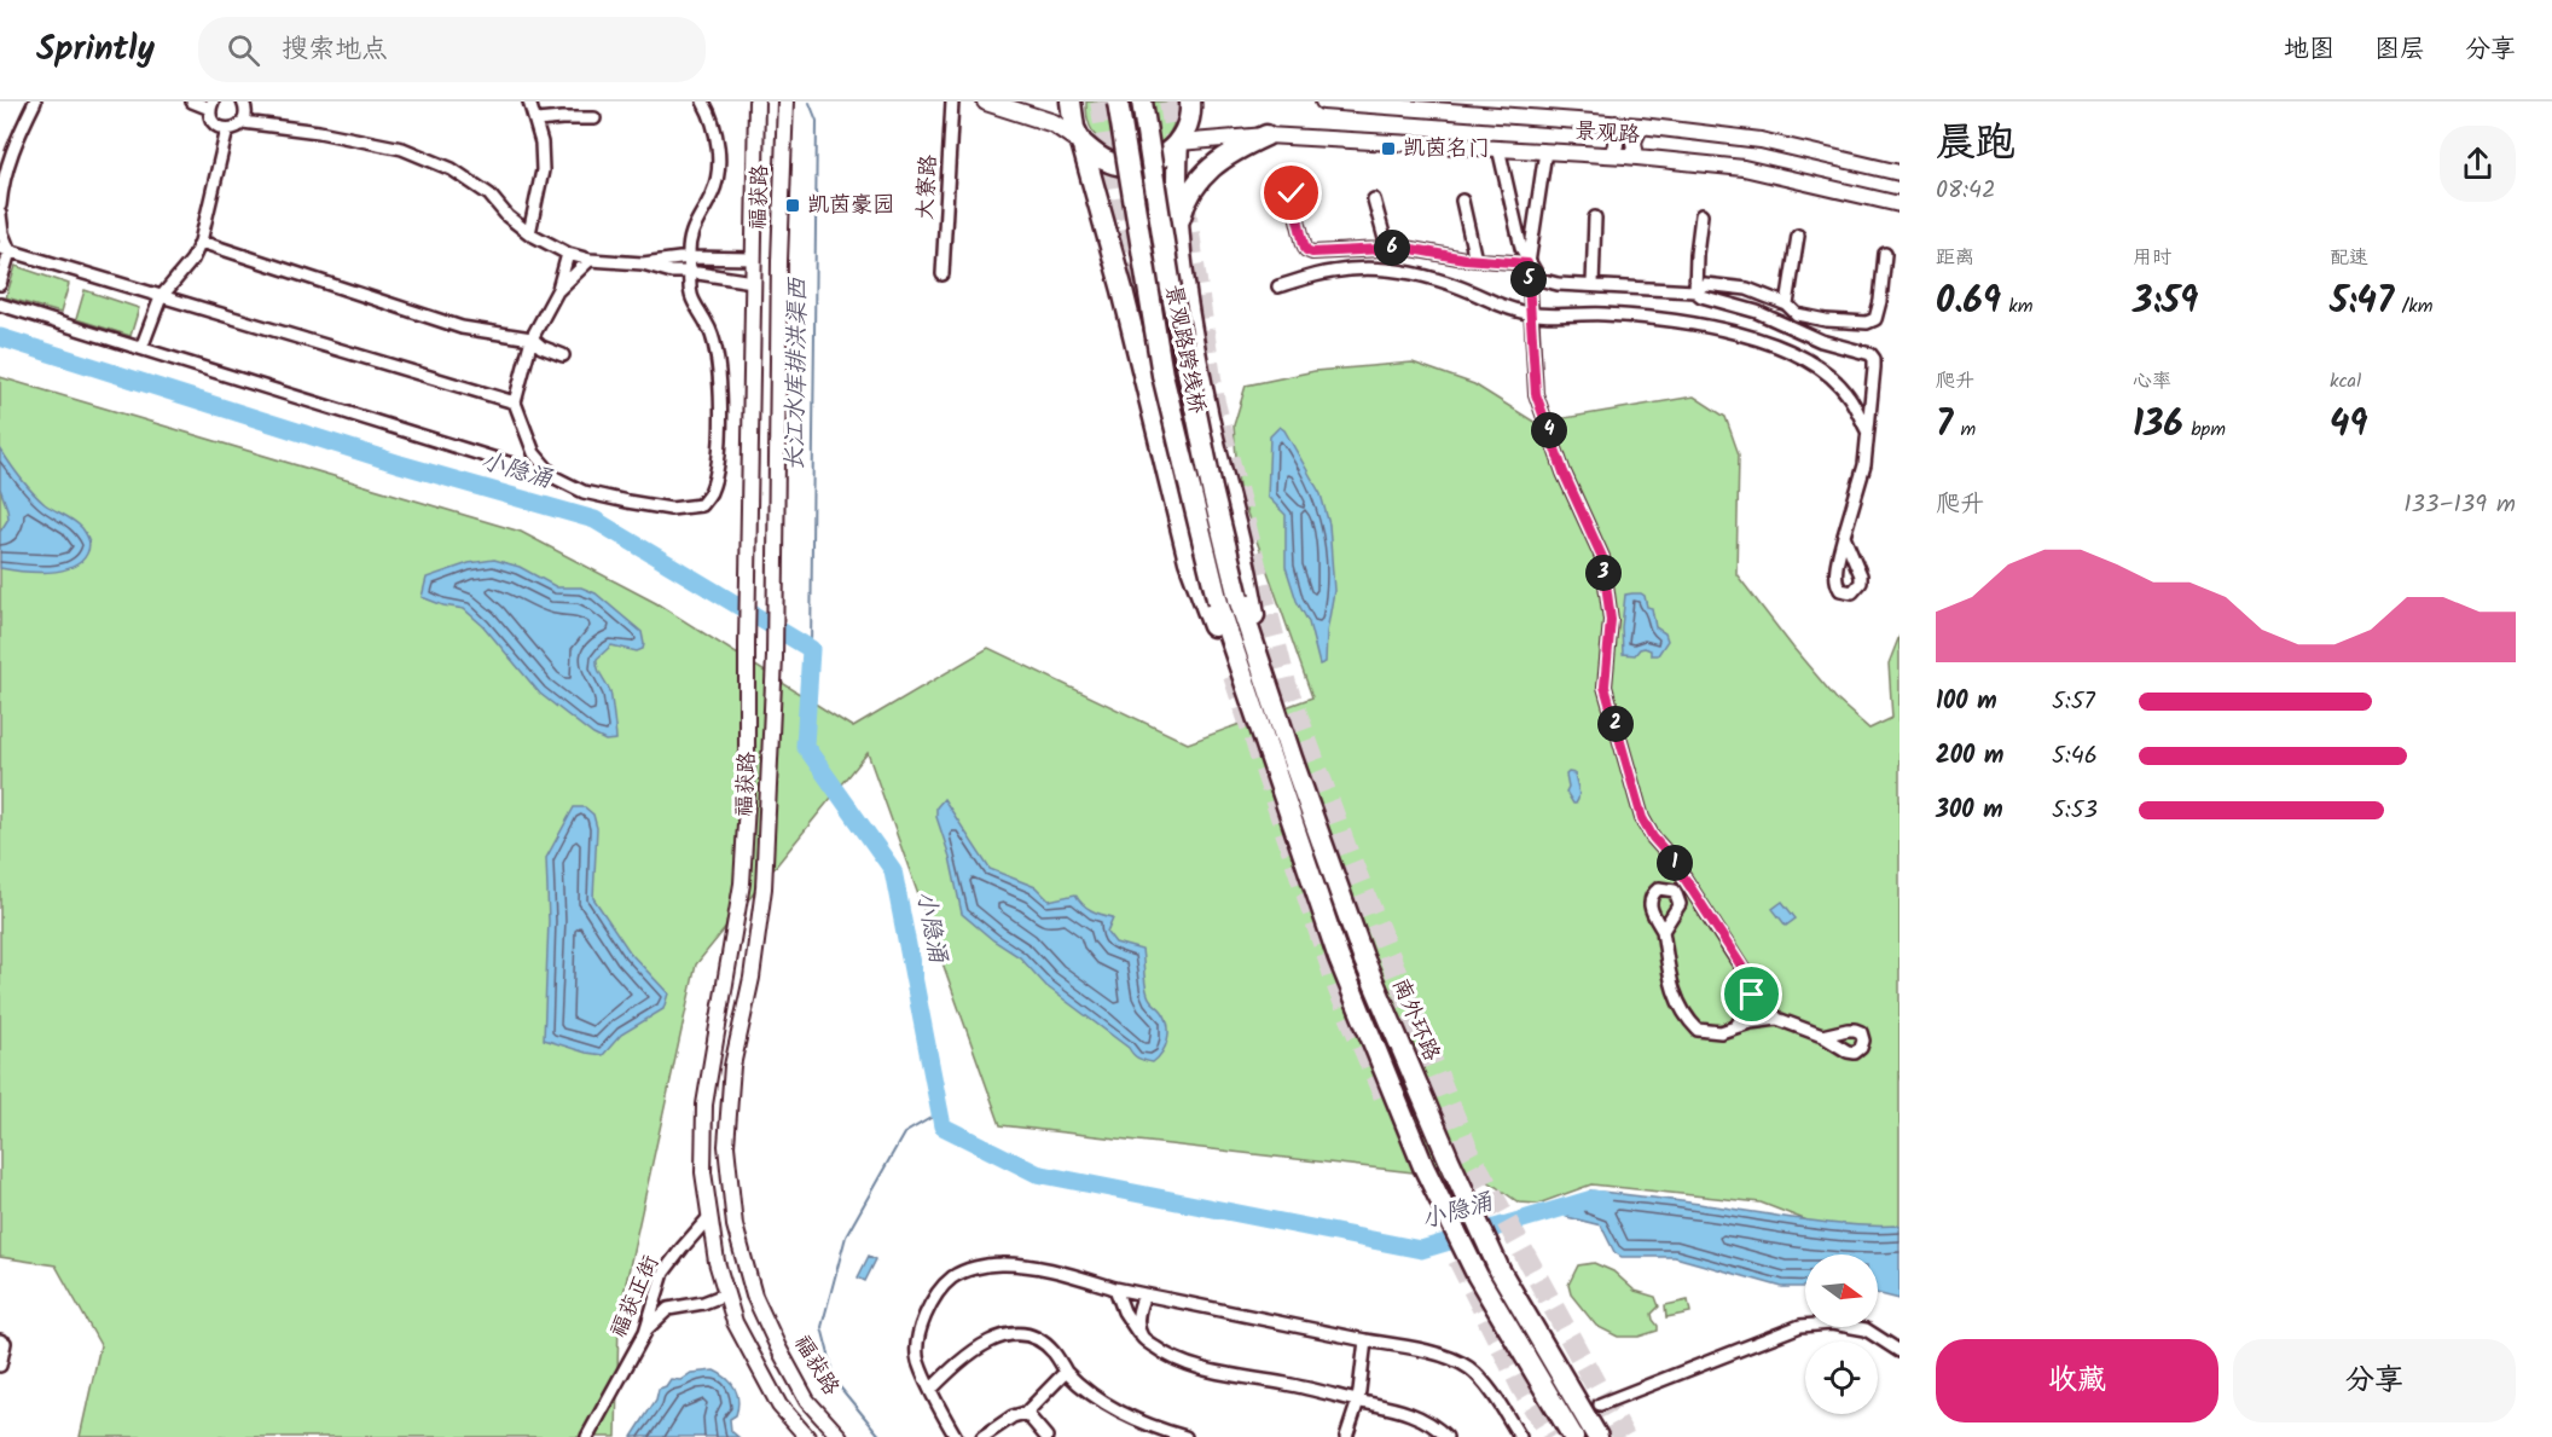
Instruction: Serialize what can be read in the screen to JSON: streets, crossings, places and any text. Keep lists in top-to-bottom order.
{
  "streets": {
    "highway": ["景观路跨线桥", "南外环路"],
    "street": [
      "景观路",
      "大寮路",
      "福获路",
      "福获正街"
    ]
  },
  "crossings": [
    ["福获路", "福获正街"],
    ["景观路跨线桥", "南外环路"]
  ],
  "water": ["长江水库排洪渠西", "小隐涌"],
  "places": {
    "transit": ["凯茵名门", "凯茵豪园"]
  },
  "north": "right",
  "page": {
    "header": "Sprintly",
    "search": "搜索地点",
    "nav": ["地图", "图层", "分享"],
    "heading": ["晨跑", "08:42"],
    "stats": [
      ["距离", "0.69 km"],
      ["用时", "3:59"],
      ["配速", "5:47 /km"],
      ["爬升", "7 m"],
      ["心率", "136 bpm"],
      ["kcal", "49"]
    ],
    "pins": [
      "6",
      "5",
      "4",
      "3",
      "2",
      "1"
    ],
    "chart": ["爬升", "133–139 m"],
    "list": [
      {
        "name": "100 m",
        "note": "5:57"
      },
      {
        "name": "200 m",
        "note": "5:46"
      },
      {
        "name": "300 m",
        "note": "5:53"
      }
    ],
    "buttons": ["收藏", "分享"]
  }
}
